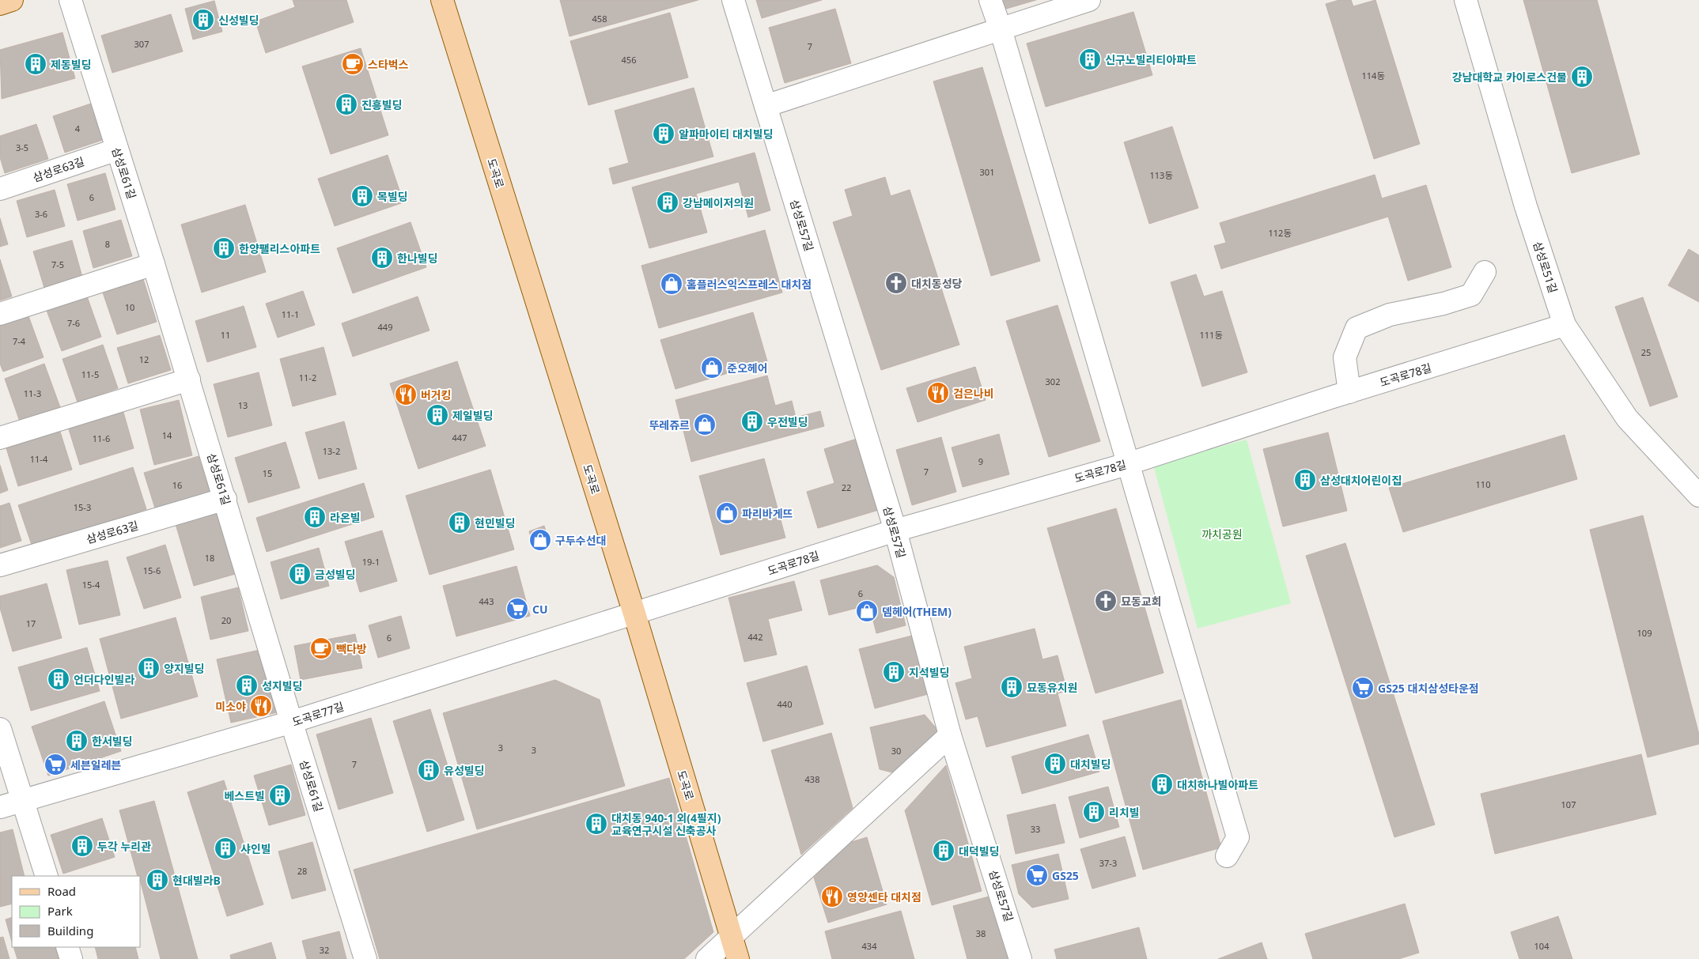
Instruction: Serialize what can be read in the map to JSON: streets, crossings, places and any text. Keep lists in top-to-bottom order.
{
  "streets": {
    "main road": ["도곡로"],
    "street": [
      "삼성로63길",
      "삼성로61길",
      "삼성로57길",
      "삼성로51길",
      "도곡로78길",
      "도곡로77길"
    ]
  },
  "crossings": [
    ["삼성로63길", "삼성로61길"],
    ["삼성로61길", "도곡로77길"],
    ["도곡로", "도곡로78길"],
    ["도곡로", "도곡로77길"],
    ["삼성로57길", "도곡로78길"],
    ["삼성로51길", "도곡로78길"],
    ["도곡로78길", "도곡로77길"]
  ],
  "parks": ["까치공원"],
  "places": {
    "building": [
      "신성빌딩",
      "신구노빌리티아파트",
      "제동빌딩",
      "강남대학교 카이로스건물",
      "진흥빌딩",
      "알파마이티 대치빌딩",
      "목빌딩",
      "강남메이저의원",
      "한양팰리스아파트",
      "한나빌딩",
      "제일빌딩",
      "우전빌딩",
      "삼성대치어린이집",
      "라온빌",
      "현민빌딩",
      "금성빌딩",
      "양지빌딩",
      "지석빌딩",
      "언더다인빌라",
      "성지빌딩",
      "묘동유치원",
      "한서빌딩",
      "대치빌딩",
      "유성빌딩",
      "대치하나빌아파트",
      "베스트빌",
      "리치빌",
      "대치동 940-1 외(4필지) 교육연구시설 신축공사",
      "두각 누리관",
      "샤인빌",
      "대덕빌딩",
      "현대빌라B"
    ],
    "cafe": ["스타벅스", "빽다방"],
    "church": ["대치동성당", "묘동교회"],
    "shop": [
      "홈플러스익스프레스 대치점",
      "준오헤어",
      "뚜레쥬르",
      "파리바게뜨",
      "구두수선대",
      "뎀헤어(THEM)"
    ],
    "restaurant": [
      "검은나비",
      "버거킹",
      "미소야",
      "영양센타 대치점"
    ],
    "supermarket": [
      "CU",
      "GS25 대치삼성타운점",
      "세븐일레븐",
      "GS25"
    ]
  },
  "house_numbers": [
    "458",
    "307",
    "7",
    "456",
    "114동",
    "4",
    "3-5",
    "301",
    "113동",
    "6",
    "3-6",
    "112동",
    "8",
    "7-5",
    "10",
    "11-1",
    "7-6",
    "449",
    "11",
    "111동",
    "7-4",
    "25",
    "12",
    "11-5",
    "11-2",
    "302",
    "11-3",
    "13",
    "14",
    "447",
    "11-6",
    "13-2",
    "11-4",
    "9",
    "7",
    "15",
    "110",
    "16",
    "22",
    "15-3",
    "18",
    "19-1",
    "15-6",
    "15-4",
    "6",
    "443",
    "20",
    "17",
    "109",
    "442",
    "6",
    "440",
    "3",
    "3",
    "30",
    "7",
    "438",
    "107",
    "33",
    "37-3",
    "28",
    "38",
    "434",
    "104",
    "32"
  ],
  "legend": ["Road", "Park", "Building"]
}
